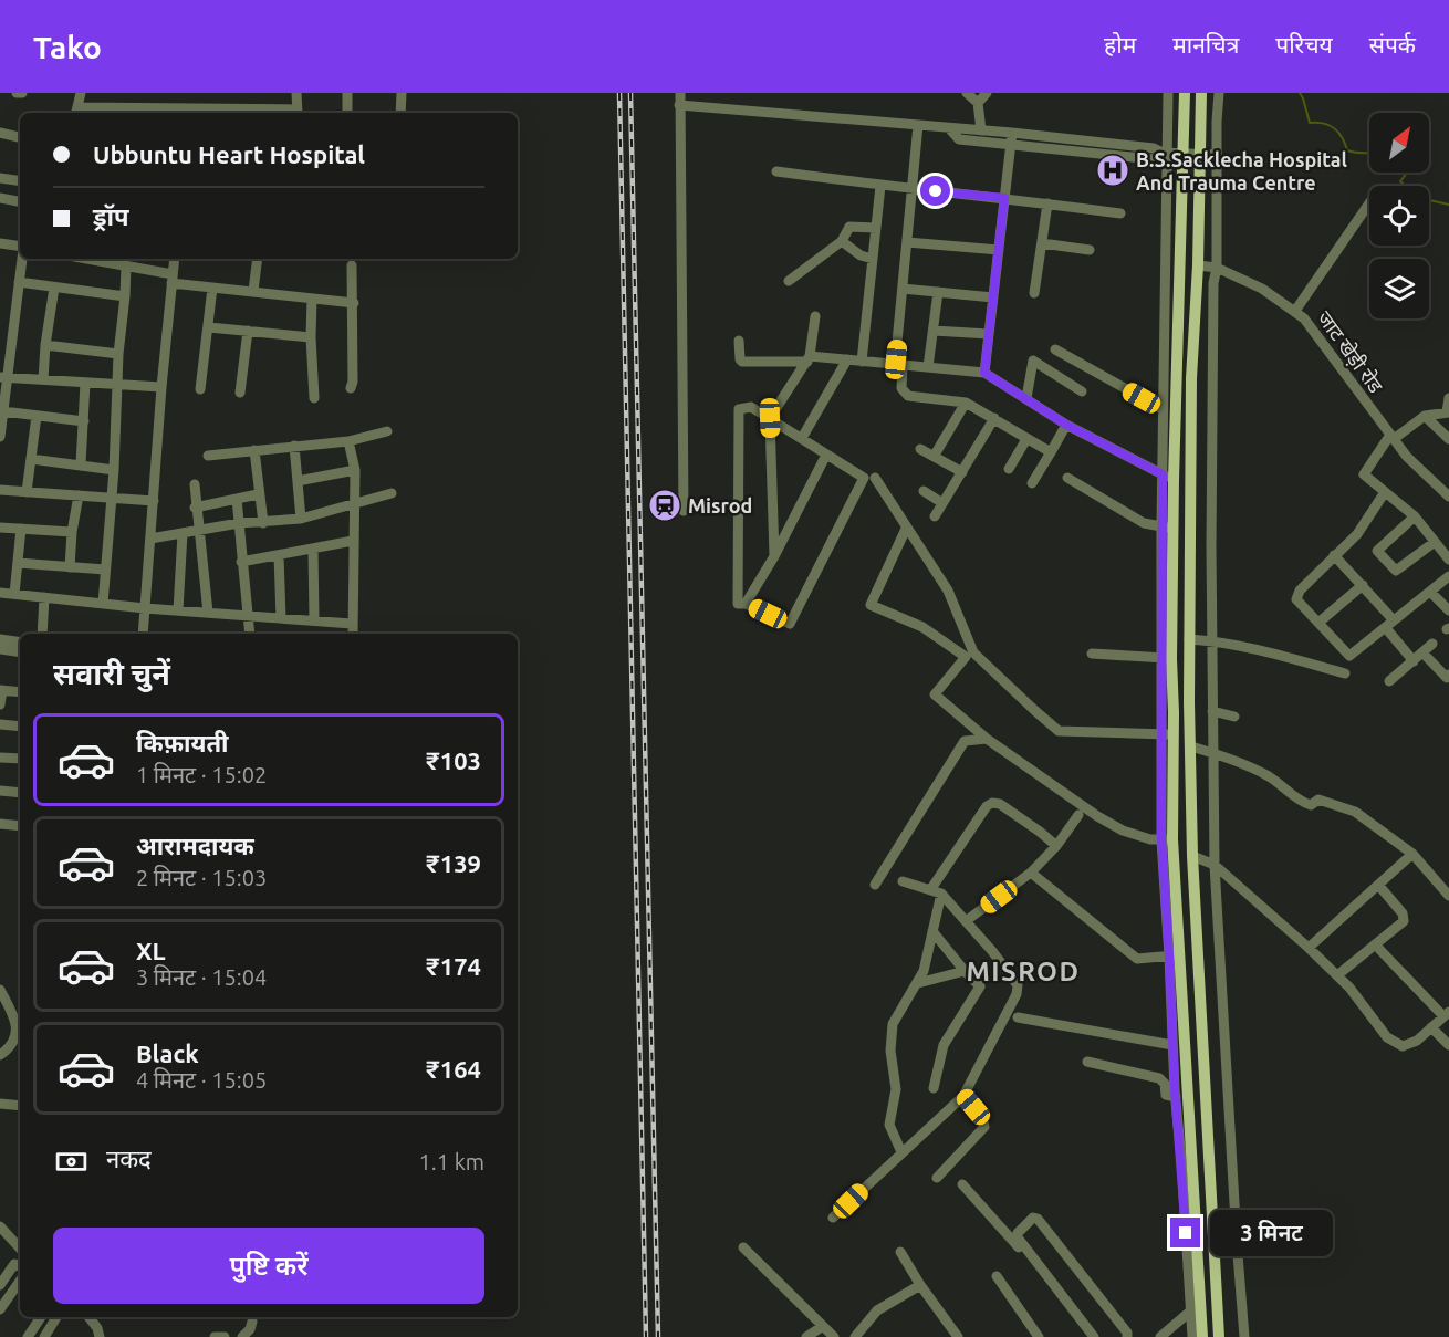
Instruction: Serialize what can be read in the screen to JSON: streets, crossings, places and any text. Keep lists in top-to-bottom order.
{
  "streets": {
    "street": ["जाट खेड़ी रोड"]
  },
  "districts": ["MISROD"],
  "places": {
    "hospital": ["B.S.Sacklecha Hospital And Trauma Centre"],
    "station": ["Misrod"]
  },
  "north": "top right",
  "page": {
    "header": "Tako",
    "nav": [
      "होम",
      "मानचित्र",
      "परिचय",
      "संपर्क"
    ],
    "banner": ["Ubbuntu Heart Hospital", "ड्रॉप"],
    "heading": "सवारी चुनें",
    "list": [
      {
        "name": "किफ़ायती",
        "note": "1 मिनट · 15:02",
        "value": "₹103"
      },
      {
        "name": "आरामदायक",
        "note": "2 मिनट · 15:03",
        "value": "₹139"
      },
      {
        "name": "XL",
        "note": "3 मिनट · 15:04",
        "value": "₹174"
      },
      {
        "name": "Black",
        "note": "4 मिनट · 15:05",
        "value": "₹164"
      }
    ],
    "pay": ["नकद", "1.1 km"],
    "bubble": "3 मिनट",
    "buttons": "पुष्टि करें"
  }
}
